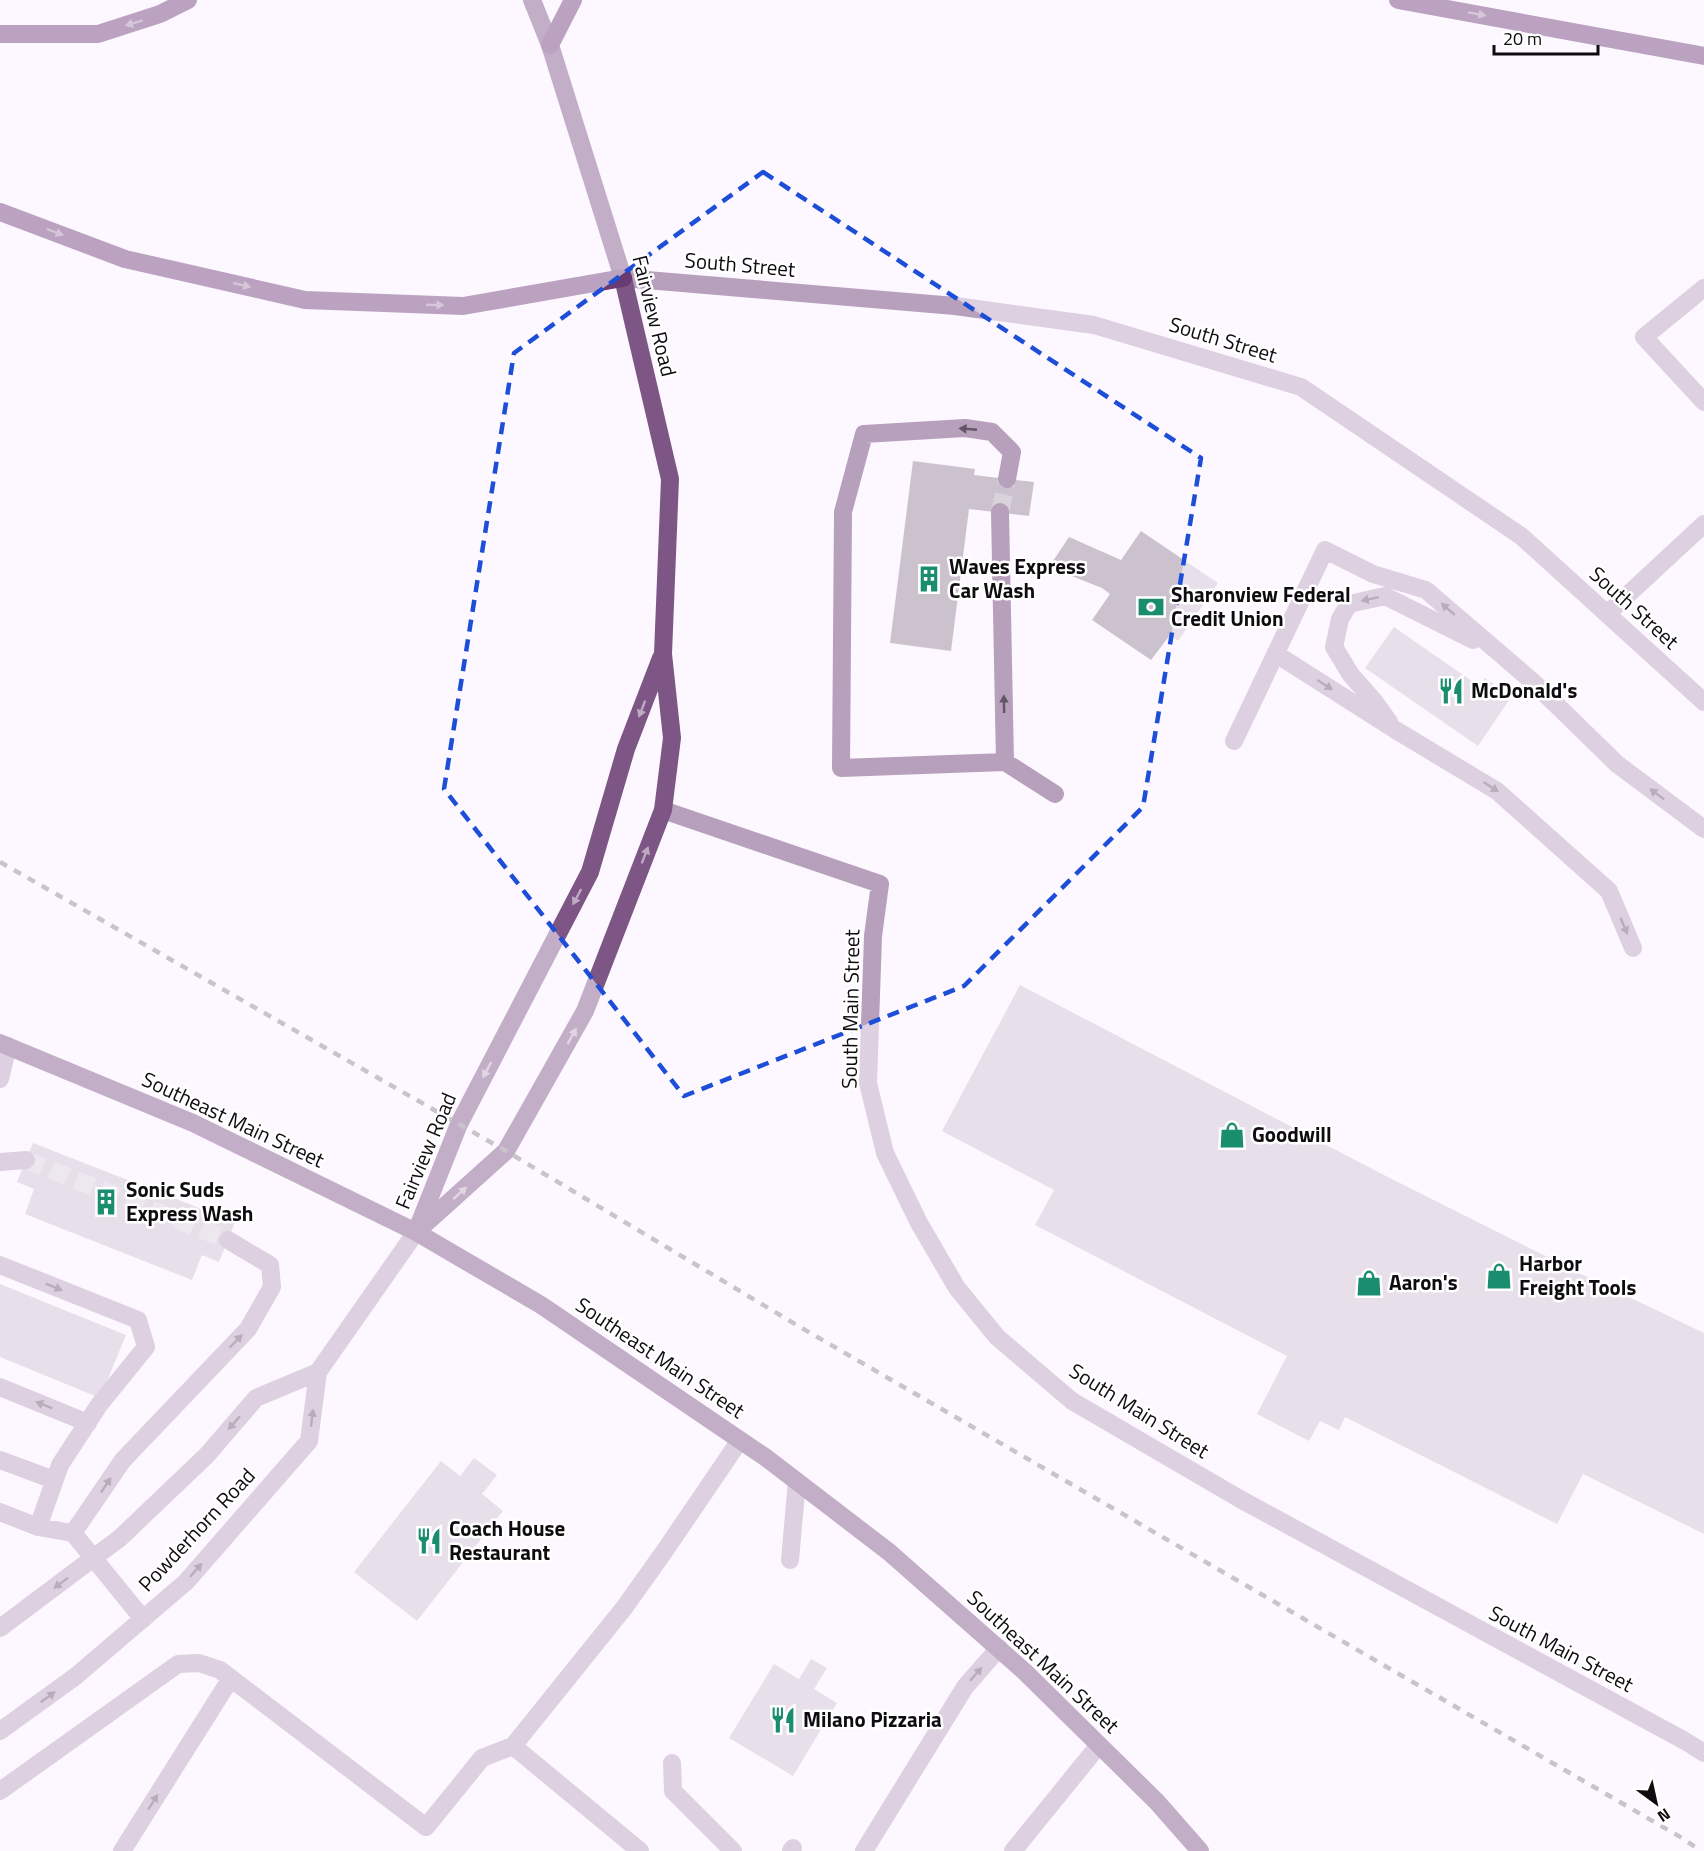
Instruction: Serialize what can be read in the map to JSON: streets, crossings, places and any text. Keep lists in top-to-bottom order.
{
  "streets": {
    "main road": ["Fairview Road", "Southeast Main Street"],
    "street": ["South Street", "South Main Street", "Powderhorn Road"]
  },
  "crossings": [
    ["South Street", "Fairview Road"],
    ["Fairview Road", "South Main Street"],
    ["Fairview Road", "Southeast Main Street"],
    ["Fairview Road", "Powderhorn Road"],
    ["Southeast Main Street", "Powderhorn Road"]
  ],
  "places": {
    "building": ["Waves Express Car Wash", "Sonic Suds Express Wash"],
    "bank": ["Sharonview Federal Credit Union"],
    "restaurant": ["McDonald's", "Coach House Restaurant", "Milano Pizzaria"],
    "shop": ["Goodwill", "Harbor Freight Tools", "Aaron's"]
  },
  "scale_bar": "20 m",
  "north": "bottom right"
}
